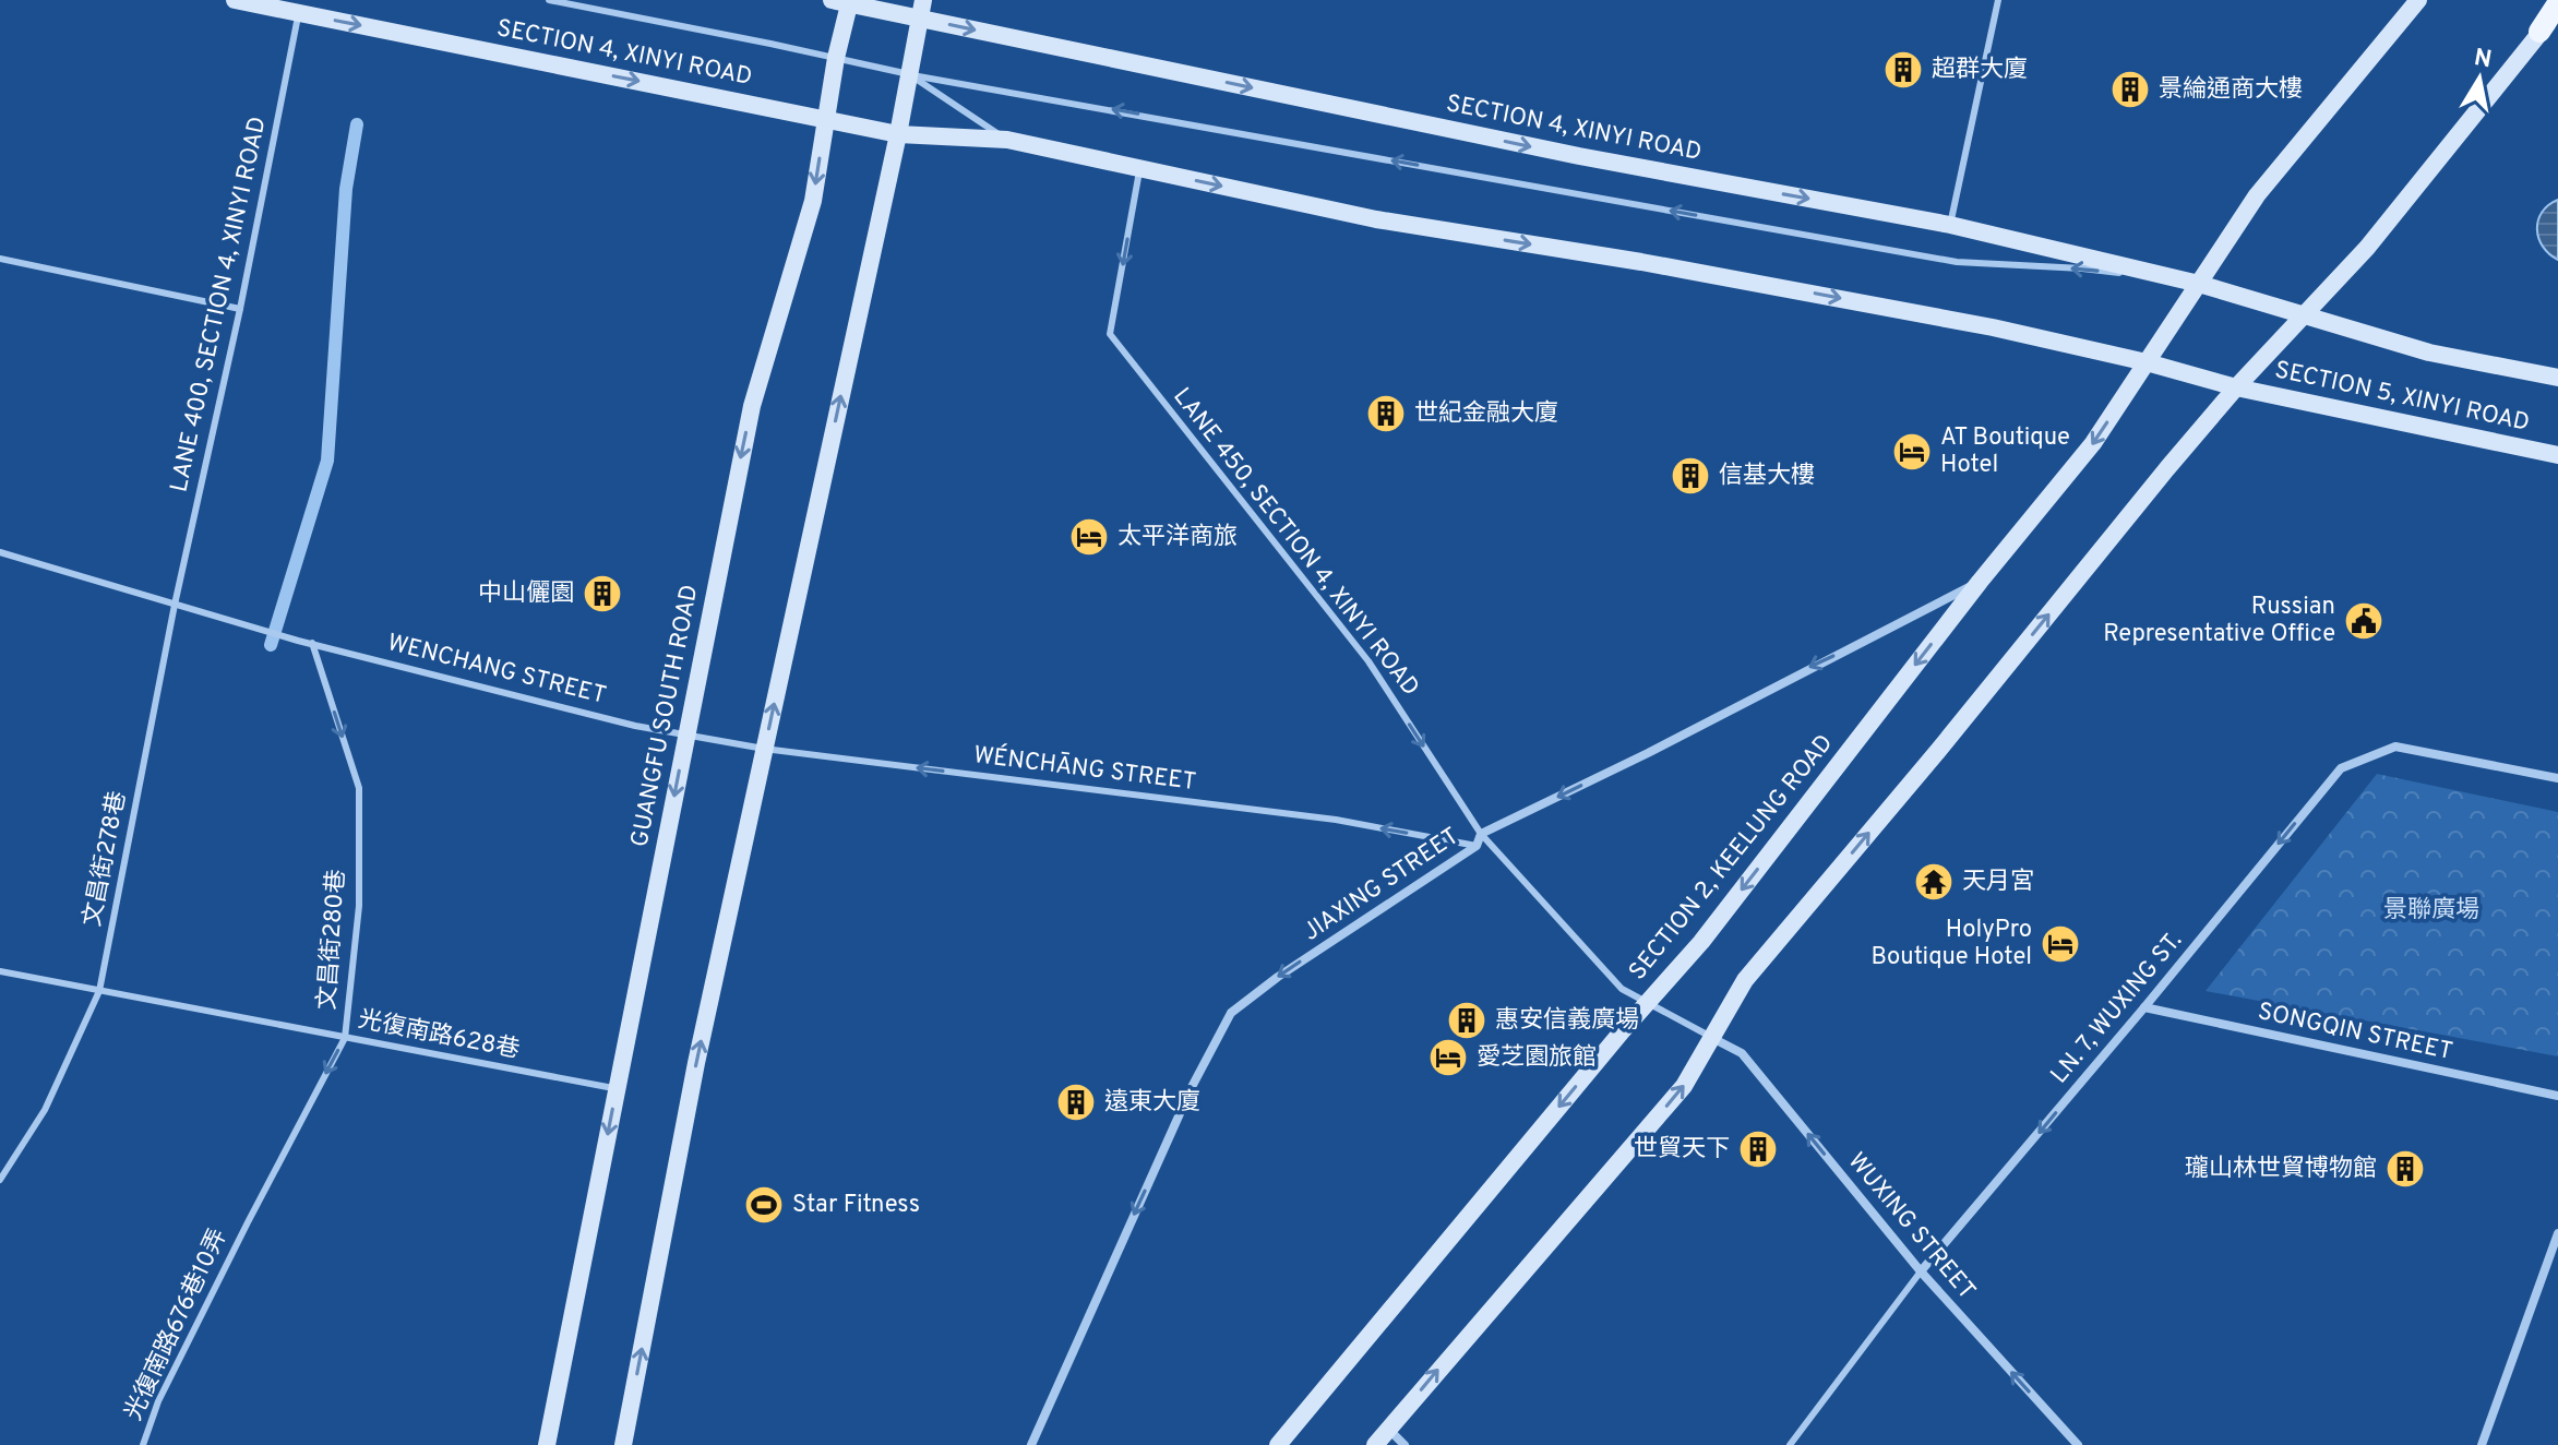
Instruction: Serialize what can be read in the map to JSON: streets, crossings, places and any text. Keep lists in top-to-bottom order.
{
  "streets": {
    "main road": [
      "SECTION 4, XINYI ROAD",
      "SECTION 5, XINYI ROAD",
      "GUANGFU SOUTH ROAD",
      "SECTION 2, KEELUNG ROAD"
    ],
    "street": [
      "JIAXING STREET",
      "LN. 7, WUXING ST.",
      "SONGQIN STREET",
      "WUXING STREET"
    ],
    "lane": [
      "LANE 400, SECTION 4, XINYI ROAD",
      "LANE 450, SECTION 4, XINYI ROAD",
      "WENCHANG STREET",
      "WÉNCHĀNG STREET",
      "文昌街278巷",
      "文昌街280巷",
      "光復南路628巷",
      "光復南路676巷10弄"
    ]
  },
  "crossings": [
    ["SECTION 4, XINYI ROAD", "LANE 400, SECTION 4, XINYI ROAD"],
    ["SECTION 4, XINYI ROAD", "SECTION 5, XINYI ROAD"],
    ["SECTION 4, XINYI ROAD", "LANE 450, SECTION 4, XINYI ROAD"],
    ["SECTION 4, XINYI ROAD", "GUANGFU SOUTH ROAD"],
    ["SECTION 4, XINYI ROAD", "SECTION 2, KEELUNG ROAD"],
    ["LANE 400, SECTION 4, XINYI ROAD", "WENCHANG STREET"],
    ["LANE 400, SECTION 4, XINYI ROAD", "文昌街278巷"],
    ["LANE 450, SECTION 4, XINYI ROAD", "SECTION 2, KEELUNG ROAD"],
    ["LANE 450, SECTION 4, XINYI ROAD", "JIAXING STREET"],
    ["LANE 450, SECTION 4, XINYI ROAD", "WUXING STREET"],
    ["WENCHANG STREET", "GUANGFU SOUTH ROAD"],
    ["WENCHANG STREET", "WÉNCHĀNG STREET"],
    ["WENCHANG STREET", "文昌街278巷"],
    ["WENCHANG STREET", "文昌街280巷"],
    ["GUANGFU SOUTH ROAD", "WÉNCHĀNG STREET"],
    ["GUANGFU SOUTH ROAD", "光復南路628巷"],
    ["WÉNCHĀNG STREET", "JIAXING STREET"],
    ["SECTION 2, KEELUNG ROAD", "JIAXING STREET"],
    ["文昌街278巷", "光復南路628巷"],
    ["文昌街280巷", "光復南路628巷"],
    ["文昌街280巷", "光復南路676巷10弄"],
    ["LN. 7, WUXING ST.", "SONGQIN STREET"],
    ["LN. 7, WUXING ST.", "WUXING STREET"]
  ],
  "one_way": [
    "SECTION 4, XINYI ROAD",
    "LANE 450, SECTION 4, XINYI ROAD",
    "WÉNCHĀNG STREET",
    "JIAXING STREET",
    "文昌街280巷",
    "LN. 7, WUXING ST.",
    "WUXING STREET"
  ],
  "parks": ["景聯廣場"],
  "places": {
    "building": [
      "超群大廈",
      "景綸通商大樓",
      "世紀金融大廈",
      "信基大樓",
      "中山儷園",
      "惠安信義廣場",
      "遠東大廈",
      "世貿天下",
      "瓏山林世貿博物館"
    ],
    "hotel": [
      "AT Boutique Hotel",
      "太平洋商旅",
      "HolyPro Boutique Hotel",
      "愛芝園旅館"
    ],
    "public building": ["Russian Representative Office"],
    "temple": ["天月宮"],
    "sports": ["Star Fitness"]
  },
  "north": "top"
}
